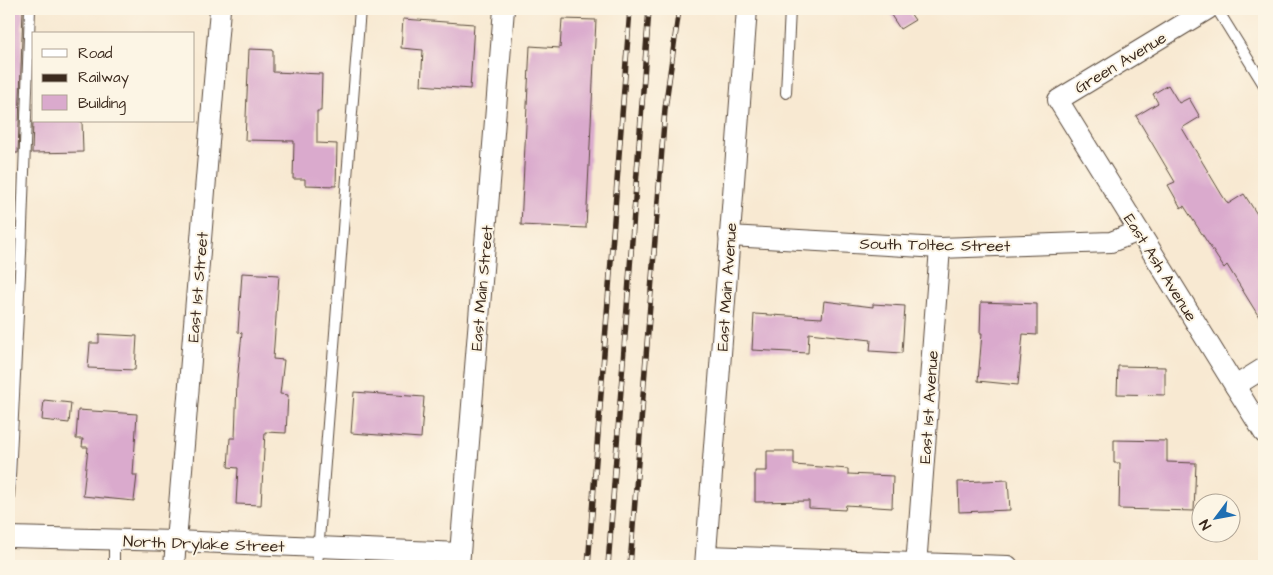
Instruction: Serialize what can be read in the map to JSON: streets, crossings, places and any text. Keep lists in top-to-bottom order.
{
  "streets": {
    "street": [
      "Green Avenue",
      "South Toltec Street",
      "East Ash Avenue",
      "East 1st Street",
      "East Main Avenue",
      "East Main Street",
      "East 1st Avenue",
      "North Drylake Street"
    ]
  },
  "crossings": [
    ["Green Avenue", "East Ash Avenue"],
    ["South Toltec Street", "East Ash Avenue"],
    ["South Toltec Street", "East Main Avenue"],
    ["South Toltec Street", "East 1st Avenue"],
    ["East 1st Street", "North Drylake Street"],
    ["East Main Street", "North Drylake Street"]
  ],
  "legend": ["Road", "Railway", "Building"],
  "north": "bottom left"
}
